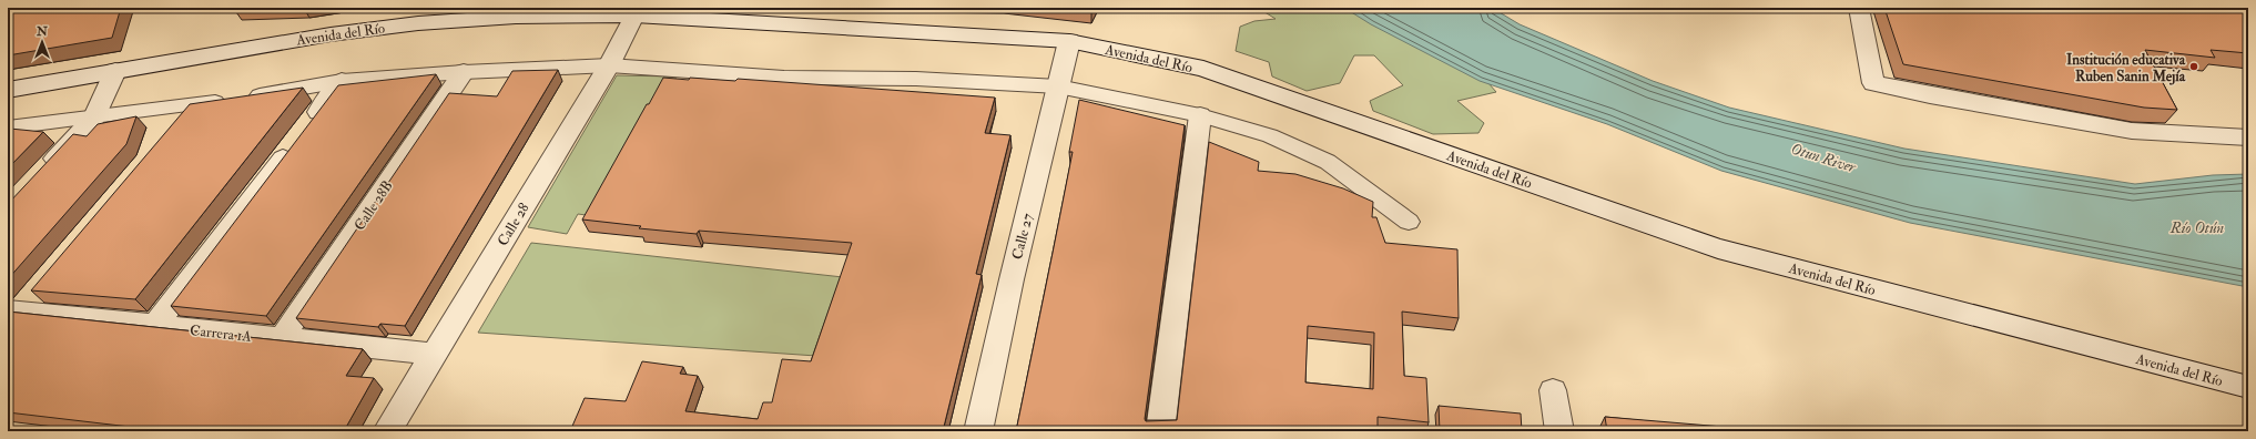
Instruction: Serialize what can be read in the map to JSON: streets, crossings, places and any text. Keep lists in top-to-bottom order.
{
  "streets": {
    "street": [
      "Avenida del Río",
      "Calle 28B",
      "Calle 28",
      "Calle 27",
      "Carrera 1A"
    ]
  },
  "crossings": [
    ["Avenida del Río", "Calle 28"],
    ["Avenida del Río", "Calle 27"],
    ["Calle 28B", "Carrera 1A"],
    ["Calle 28", "Carrera 1A"]
  ],
  "water": ["Otun River", "Río Otún"],
  "places": ["Institución educativa Ruben Sanin Mejía"],
  "north": "top"
}
